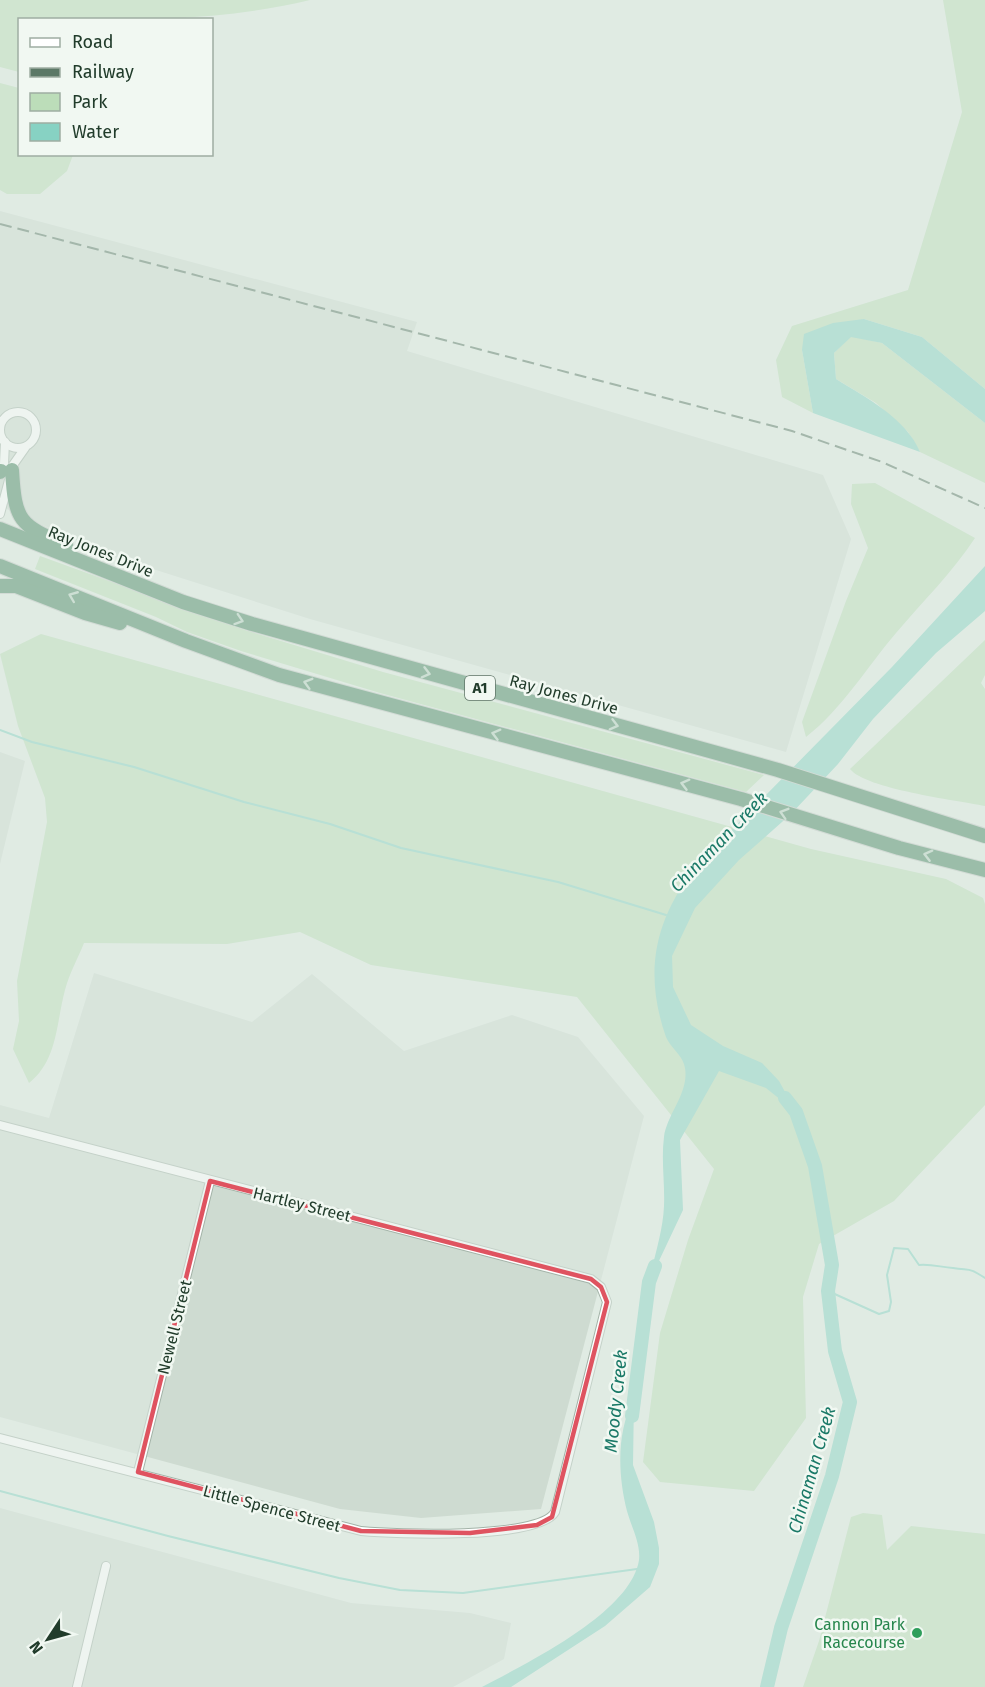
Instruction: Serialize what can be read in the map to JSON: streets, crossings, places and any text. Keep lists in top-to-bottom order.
{
  "streets": {
    "highway": ["Ray Jones Drive", "A1"],
    "street": ["Hartley Street", "Newell Street", "Little Spence Street"]
  },
  "crossings": [
    ["Hartley Street", "Newell Street"],
    ["Hartley Street", "Little Spence Street"],
    ["Newell Street", "Little Spence Street"]
  ],
  "water": ["Chinaman Creek", "Moody Creek"],
  "places": ["Cannon Park Racecourse"],
  "legend": [
    "Road",
    "Railway",
    "Park",
    "Water"
  ],
  "north": "bottom left"
}
